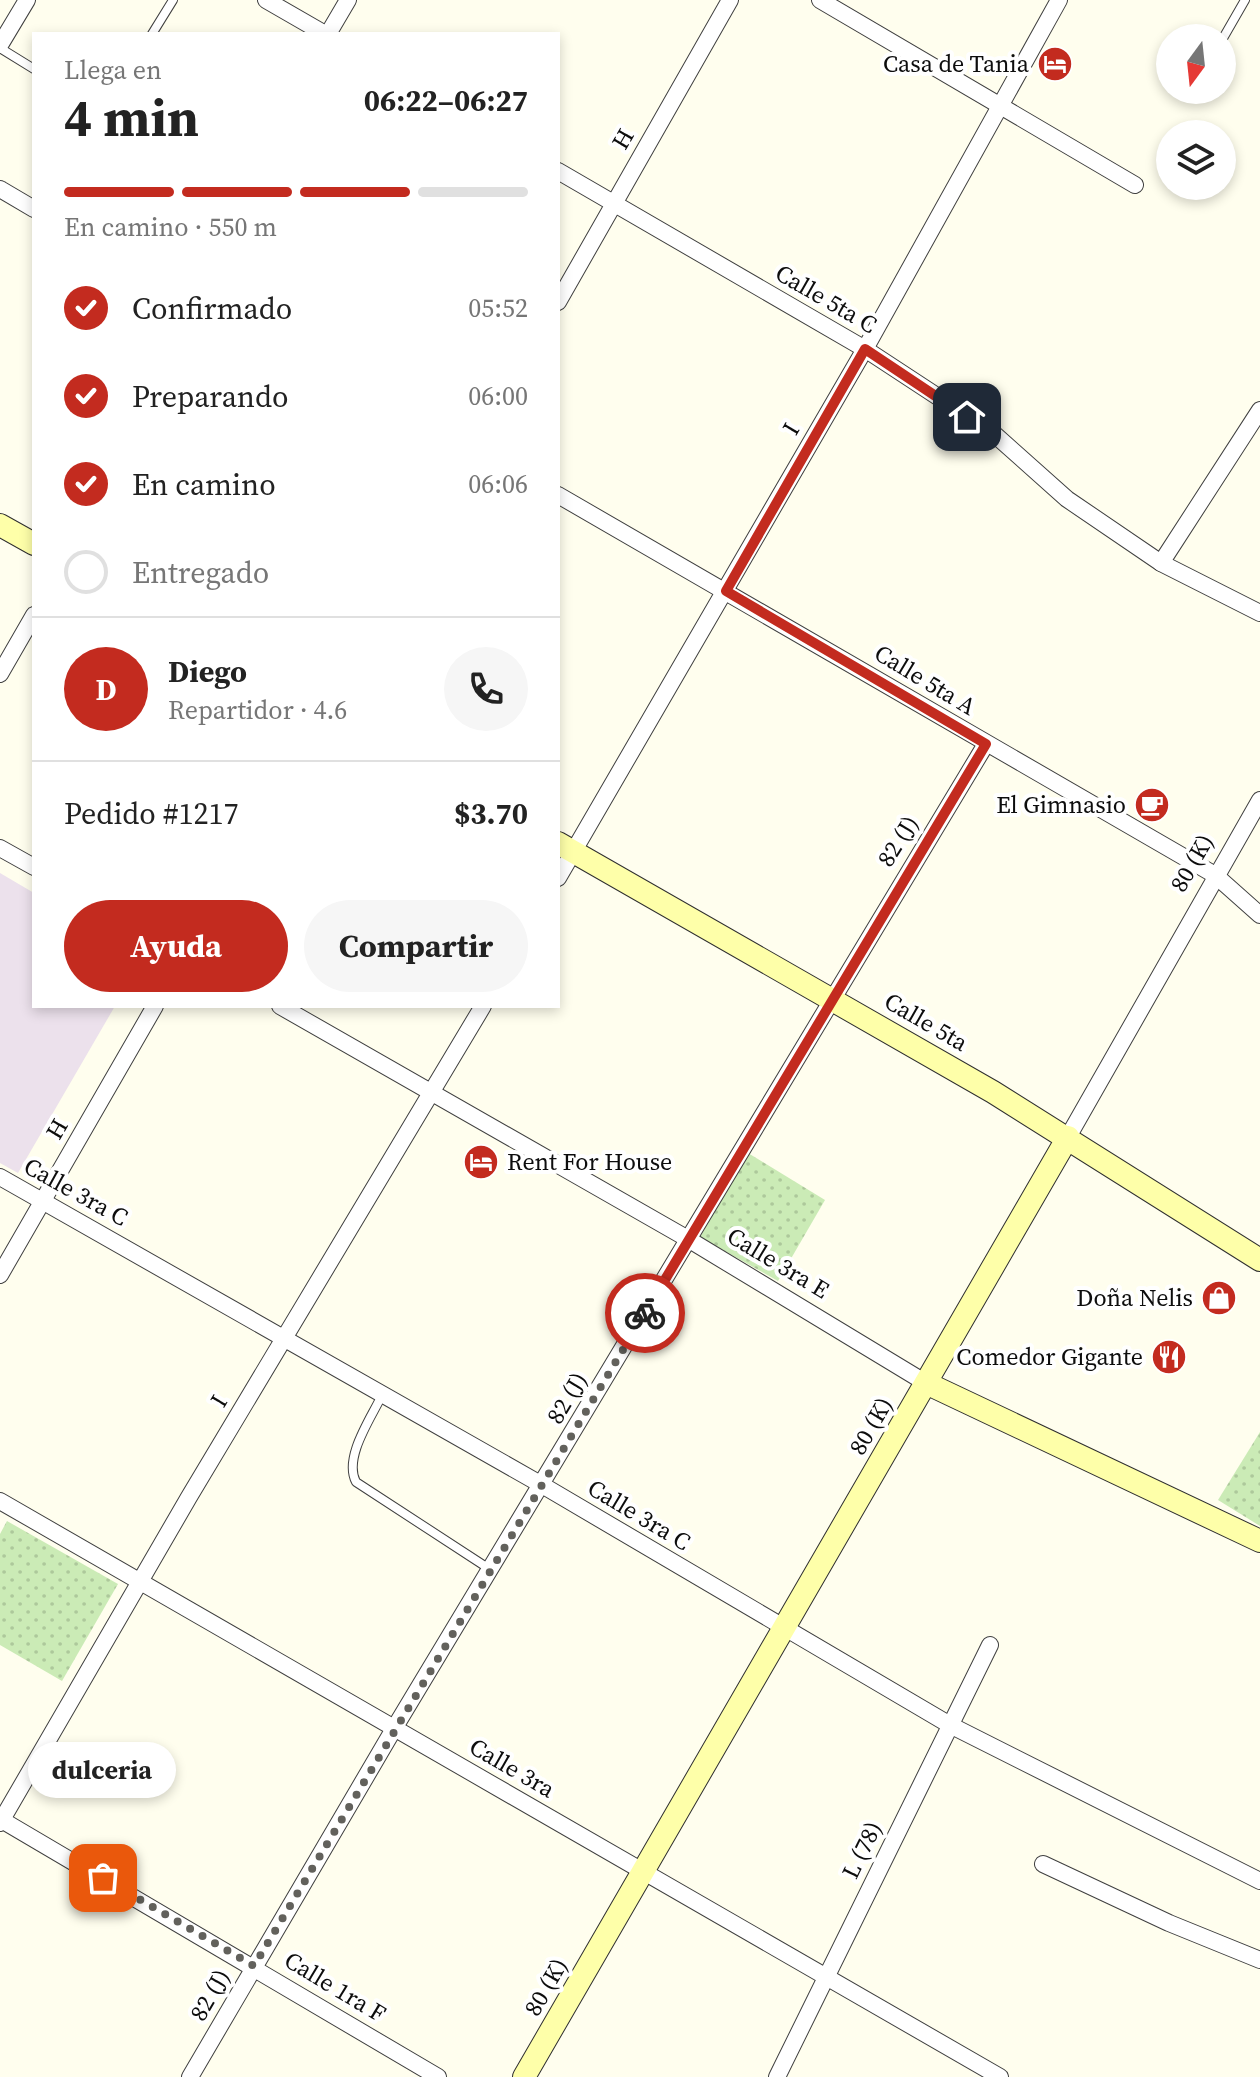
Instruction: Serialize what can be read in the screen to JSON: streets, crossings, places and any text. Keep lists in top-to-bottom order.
{
  "streets": {
    "street": [
      "H",
      "Calle 5ta C",
      "I",
      "Calle 5ta A",
      "82 (J)",
      "80 (K)",
      "Calle 5ta",
      "Calle 3ra C",
      "Calle 3ra E",
      "Calle 3ra",
      "L (78)",
      "Calle 1ra F"
    ]
  },
  "crossings": [
    ["H", "Calle 5ta C"],
    ["H", "Calle 3ra C"],
    ["Calle 5ta C", "I"],
    ["I", "Calle 5ta A"],
    ["I", "Calle 5ta"],
    ["I", "Calle 3ra C"],
    ["I", "Calle 3ra E"],
    ["I", "Calle 3ra"],
    ["I", "Calle 1ra F"],
    ["Calle 5ta A", "82 (J)"],
    ["Calle 5ta A", "80 (K)"],
    ["82 (J)", "Calle 5ta"],
    ["82 (J)", "Calle 3ra C"],
    ["82 (J)", "Calle 3ra E"],
    ["82 (J)", "Calle 3ra"],
    ["82 (J)", "Calle 1ra F"],
    ["80 (K)", "Calle 5ta"],
    ["80 (K)", "Calle 3ra C"],
    ["80 (K)", "Calle 3ra E"],
    ["80 (K)", "Calle 3ra"],
    ["Calle 3ra C", "L (78)"],
    ["Calle 3ra", "L (78)"]
  ],
  "places": {
    "hotel": ["Casa de Tania", "Rent For House"],
    "cafe": ["El Gimnasio"],
    "shop": ["Doña Nelis"],
    "restaurant": ["Comedor Gigante"],
    "other": ["dulceria"]
  },
  "north": "bottom",
  "page": {
    "heading": ["4 min", "Llega en", "06:22–06:27"],
    "panel": [
      "Diego",
      "Repartidor · 4.6",
      "Pedido #1217",
      "$3.70"
    ],
    "bar": "En camino · 550 m",
    "list": [
      ["Confirmado", "05:52"],
      ["Preparando", "06:00"],
      ["En camino", "06:06"],
      "Entregado"
    ],
    "round": "D",
    "buttons": ["Ayuda", "Compartir"],
    "bubble": "dulceria"
  }
}
